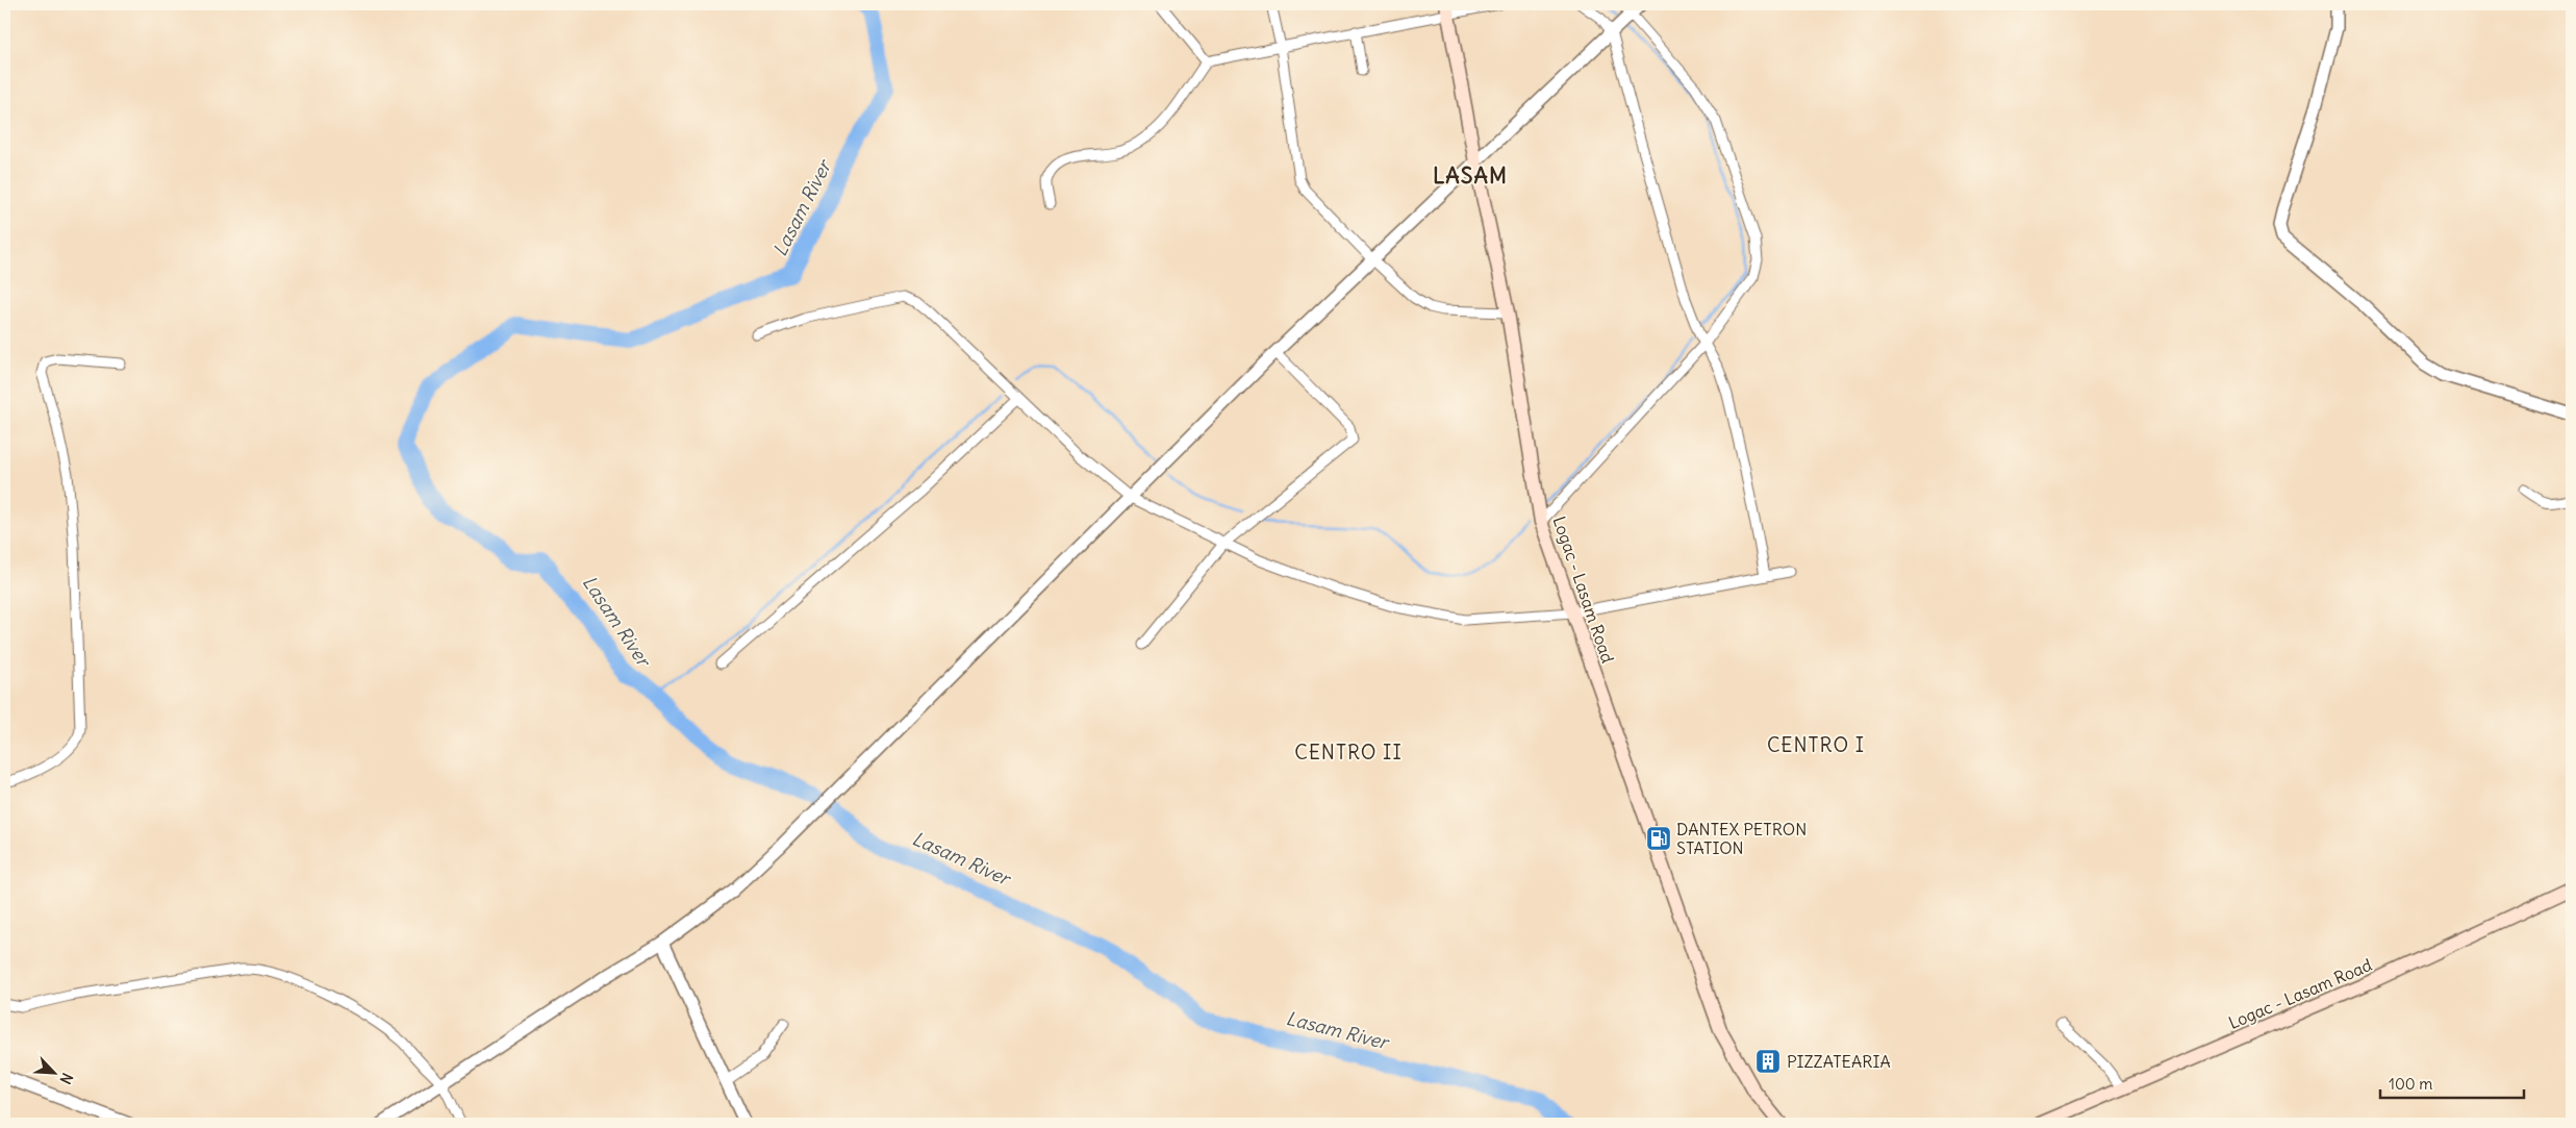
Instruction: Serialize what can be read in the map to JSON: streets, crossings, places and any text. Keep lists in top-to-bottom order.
{
  "streets": {
    "main road": ["Logac - Lasam Road"]
  },
  "districts": ["LASAM", "CENTRO I", "CENTRO II"],
  "water": ["Lasam River"],
  "places": {
    "fuel station": ["DANTEX PETRON STATION"],
    "building": ["PIZZATEARIA"]
  },
  "scale_bar": "100 m",
  "north": "bottom right"
}
